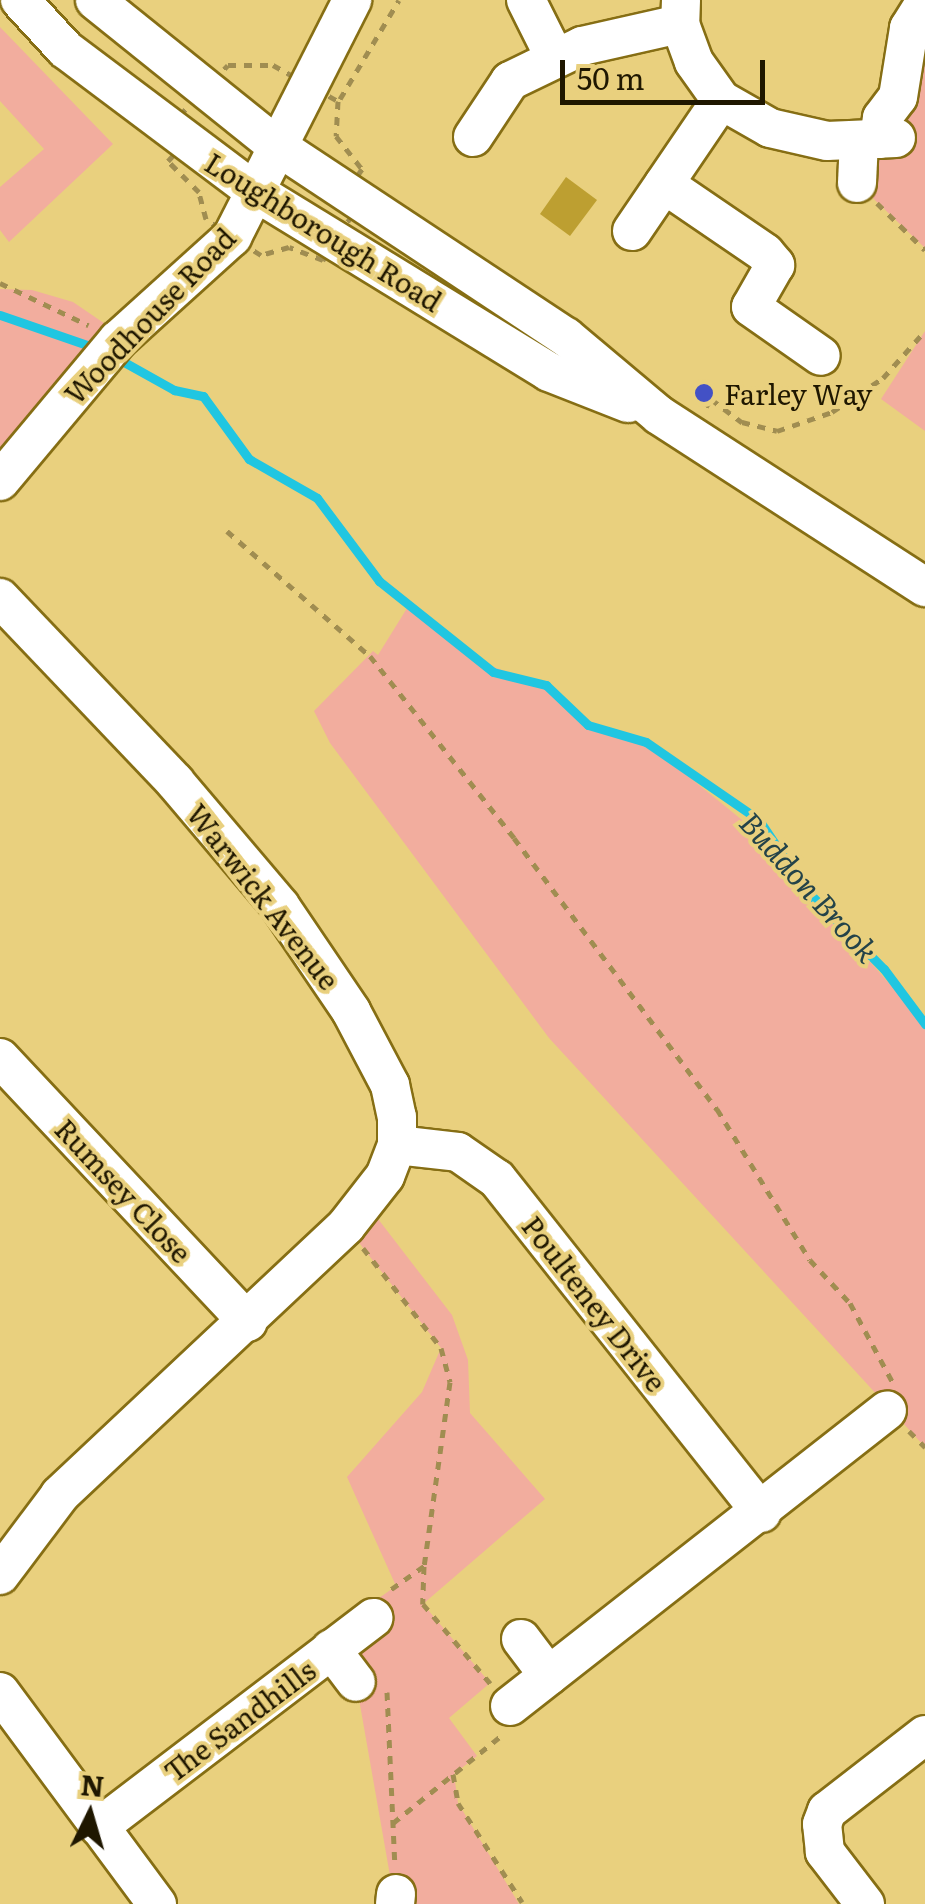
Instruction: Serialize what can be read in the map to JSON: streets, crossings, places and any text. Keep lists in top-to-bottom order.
{
  "streets": {
    "street": [
      "Loughborough Road",
      "Woodhouse Road",
      "Warwick Avenue",
      "Rumsey Close",
      "Poulteney Drive",
      "The Sandhills"
    ]
  },
  "crossings": [
    ["Loughborough Road", "Woodhouse Road"],
    ["Warwick Avenue", "Poulteney Drive"]
  ],
  "water": ["Buddon Brook"],
  "places": ["Farley Way"],
  "scale_bar": "50 m",
  "north": "top"
}
